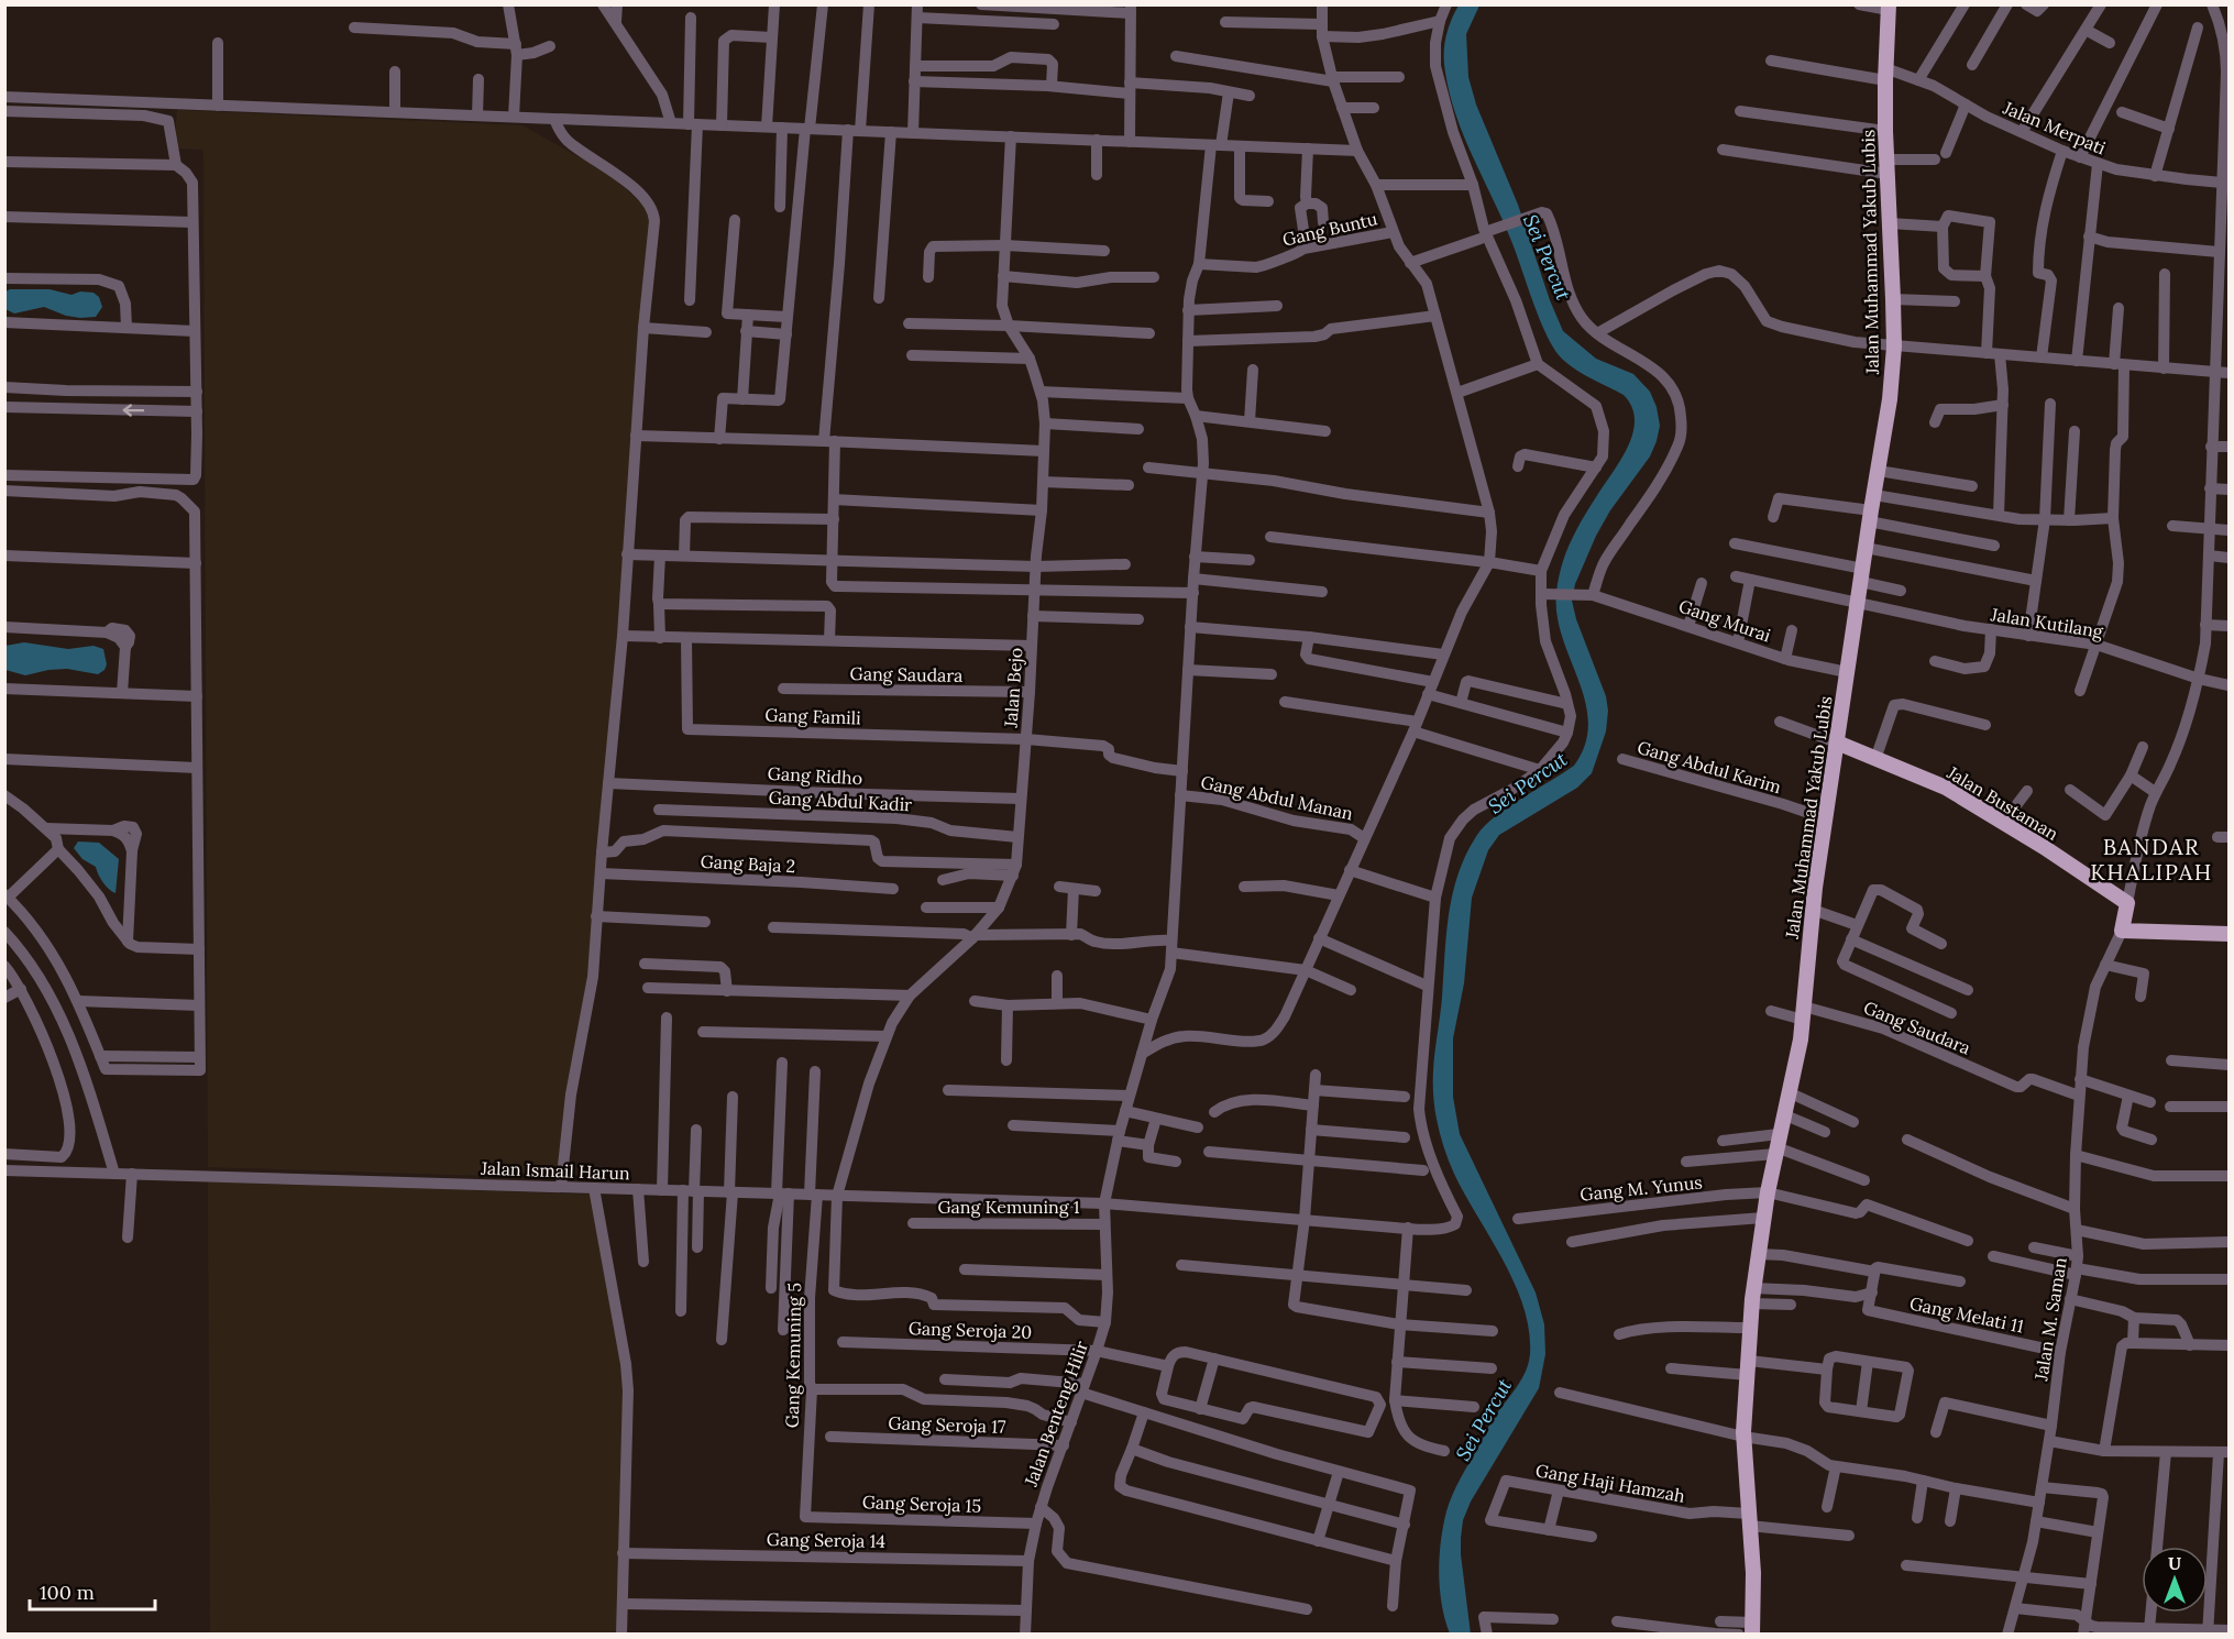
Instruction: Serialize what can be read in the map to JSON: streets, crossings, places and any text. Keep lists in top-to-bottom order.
{
  "streets": {
    "main road": ["Jalan Muhammad Yakub Lubis", "Jalan Bustaman"],
    "street": [
      "Jalan Merpati",
      "Gang Buntu",
      "Gang Murai",
      "Jalan Kutilang",
      "Gang Saudara",
      "Jalan Bejo",
      "Gang Famili",
      "Gang Abdul Karim",
      "Gang Ridho",
      "Gang Abdul Manan",
      "Gang Abdul Kadir",
      "Gang Baja 2",
      "Jalan Ismail Harun",
      "Gang M. Yunus",
      "Gang Kemuning 1",
      "Gang Melati 11",
      "Jalan M. Saman",
      "Gang Seroja 20",
      "Gang Kemuning 5",
      "Jalan Benteng Hilir",
      "Gang Seroja 17",
      "Gang Haji Hamzah",
      "Gang Seroja 15",
      "Gang Seroja 14"
    ]
  },
  "crossings": [
    ["Jalan Merpati", "Jalan Muhammad Yakub Lubis"],
    ["Jalan Muhammad Yakub Lubis", "Gang Murai"],
    ["Jalan Muhammad Yakub Lubis", "Jalan Kutilang"],
    ["Jalan Muhammad Yakub Lubis", "Gang Saudara"],
    ["Jalan Muhammad Yakub Lubis", "Gang Abdul Karim"],
    ["Jalan Muhammad Yakub Lubis", "Jalan Bustaman"],
    ["Jalan Muhammad Yakub Lubis", "Gang M. Yunus"],
    ["Jalan Muhammad Yakub Lubis", "Gang Haji Hamzah"],
    ["Gang Saudara", "Jalan Bejo"],
    ["Gang Saudara", "Jalan M. Saman"],
    ["Jalan Bejo", "Gang Famili"],
    ["Jalan Bejo", "Gang Ridho"],
    ["Jalan Bejo", "Gang Abdul Kadir"],
    ["Jalan Bejo", "Jalan Ismail Harun"],
    ["Jalan Bejo", "Jalan Benteng Hilir"],
    ["Gang Abdul Manan", "Jalan Benteng Hilir"],
    ["Jalan Ismail Harun", "Gang Kemuning 5"],
    ["Jalan Ismail Harun", "Jalan Benteng Hilir"],
    ["Gang Kemuning 1", "Jalan Benteng Hilir"],
    ["Gang Melati 11", "Jalan M. Saman"],
    ["Gang Seroja 20", "Jalan Benteng Hilir"],
    ["Gang Kemuning 5", "Gang Seroja 15"],
    ["Jalan Benteng Hilir", "Gang Seroja 17"],
    ["Jalan Benteng Hilir", "Gang Seroja 15"],
    ["Jalan Benteng Hilir", "Gang Seroja 14"]
  ],
  "districts": ["BANDAR KHALIPAH"],
  "water": ["Sei Percut"],
  "scale_bar": "100 m",
  "north": "top"
}
